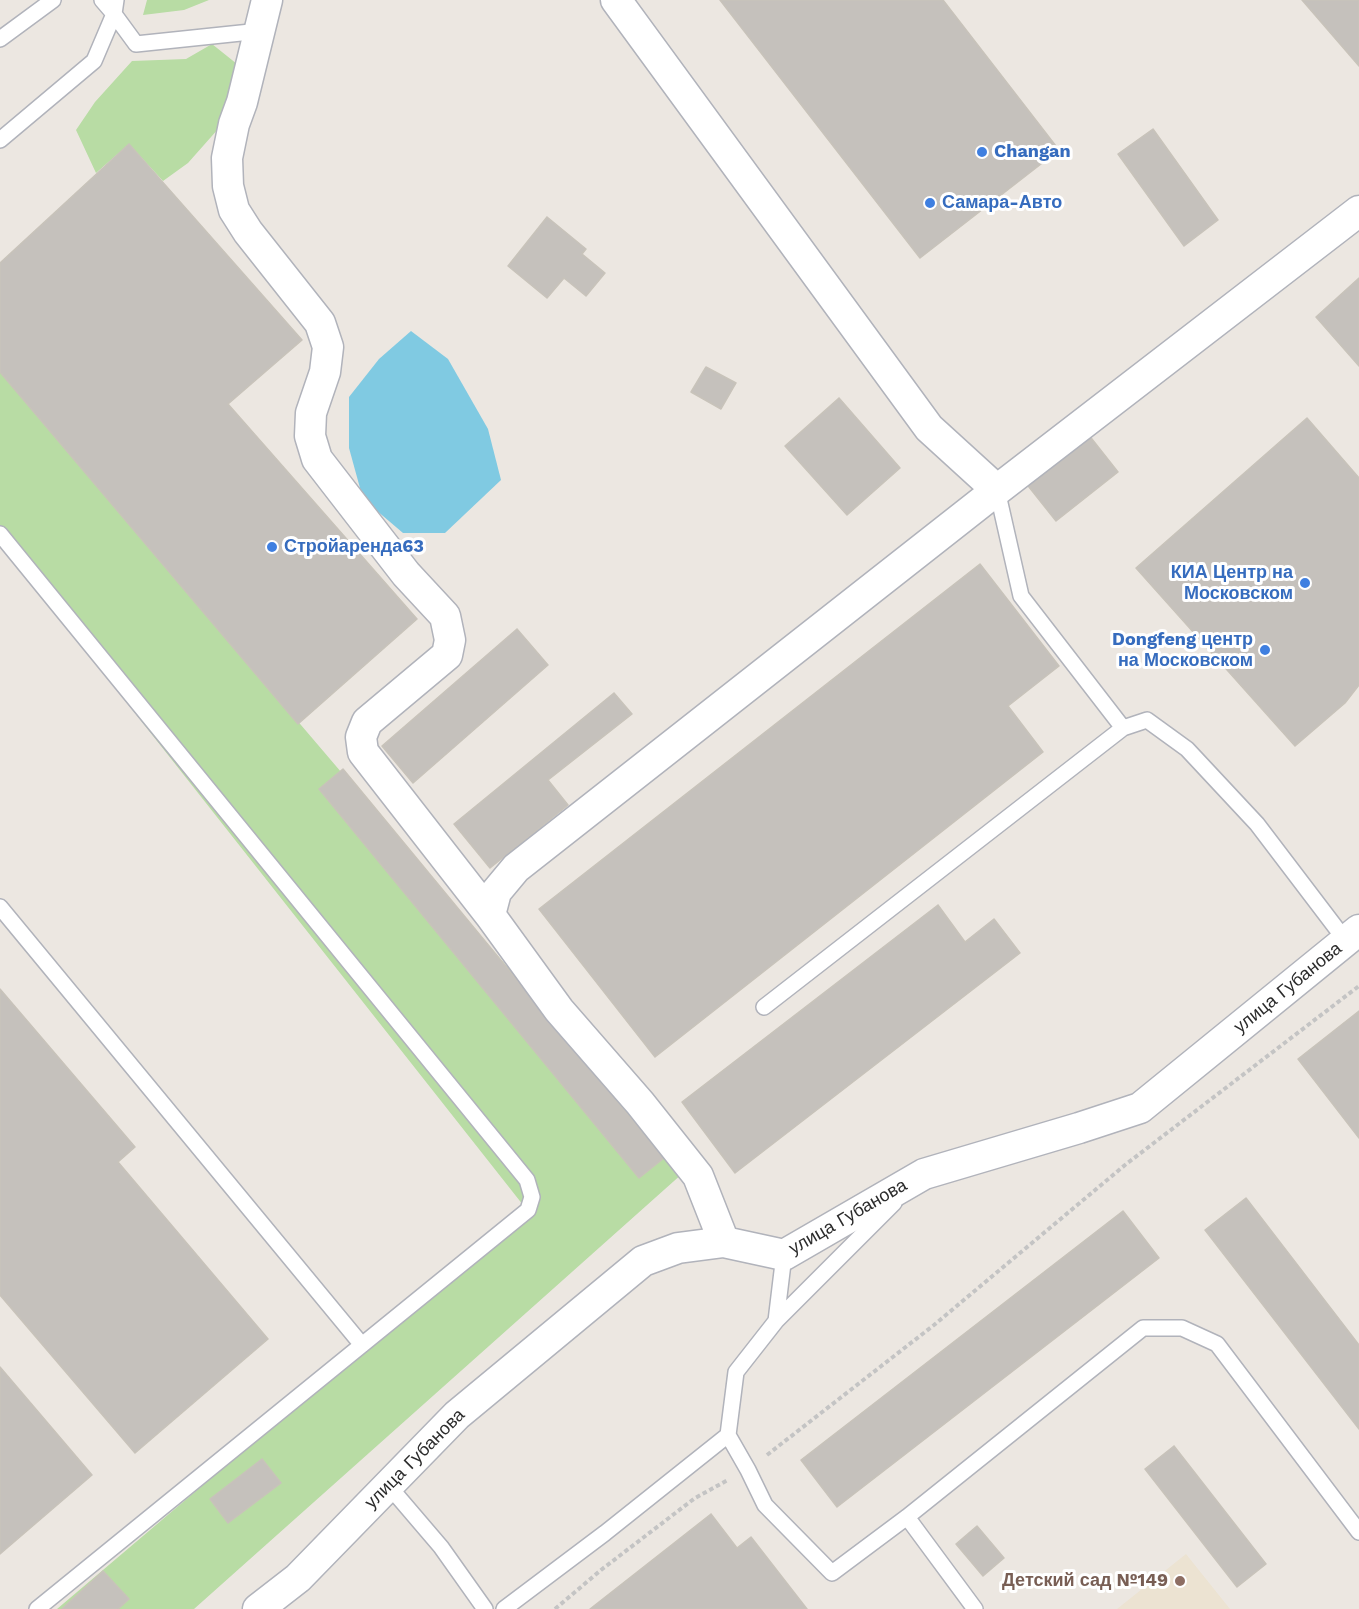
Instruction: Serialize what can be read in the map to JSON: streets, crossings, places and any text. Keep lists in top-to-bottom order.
{
  "streets": {
    "street": ["улица Губанова"]
  },
  "places": [
    "Changan",
    "Самара-Авто",
    "Стройаренда63",
    "КИА Центр на Московском",
    "Dongfeng центр на Московском",
    "Детский сад №149"
  ]
}
